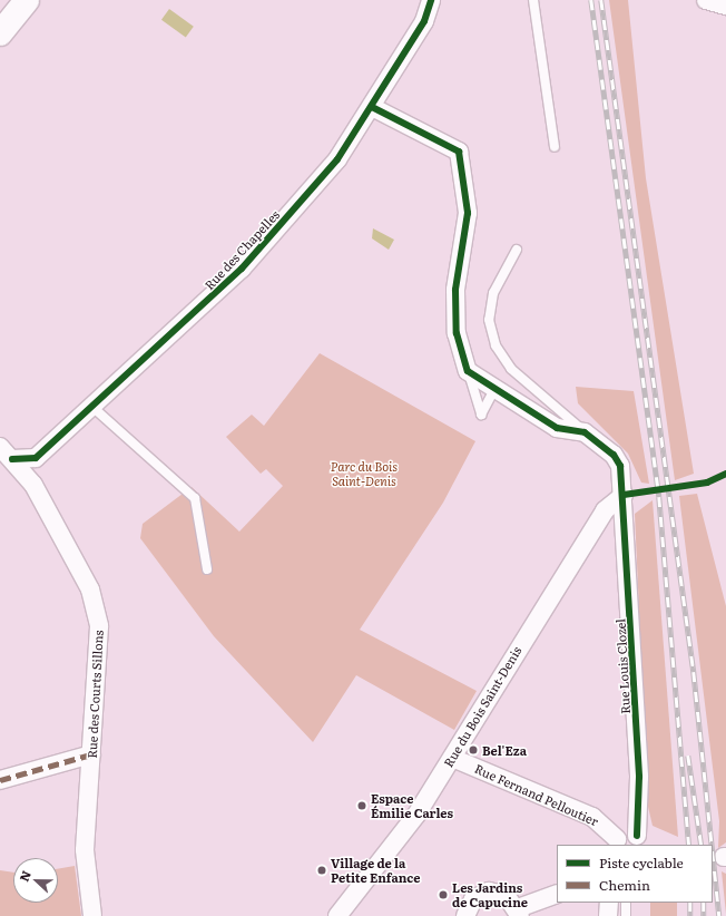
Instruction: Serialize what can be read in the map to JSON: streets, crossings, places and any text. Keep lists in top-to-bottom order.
{
  "streets": {
    "street": [
      "Rue des Chapelles",
      "Rue Louis Clozel",
      "Rue des Courts Sillons",
      "Rue du Bois Saint-Denis",
      "Rue Fernand Pelloutier"
    ]
  },
  "crossings": [
    ["Rue Louis Clozel", "Rue du Bois Saint-Denis"],
    ["Rue du Bois Saint-Denis", "Rue Fernand Pelloutier"]
  ],
  "parks": ["Parc du Bois Saint-Denis"],
  "places": [
    "Bel'Eza",
    "Espace Émilie Carles",
    "Village de la Petite Enfance",
    "Les Jardins de Capucine"
  ],
  "legend": ["Piste cyclable", "Chemin"],
  "north": "left"
}
